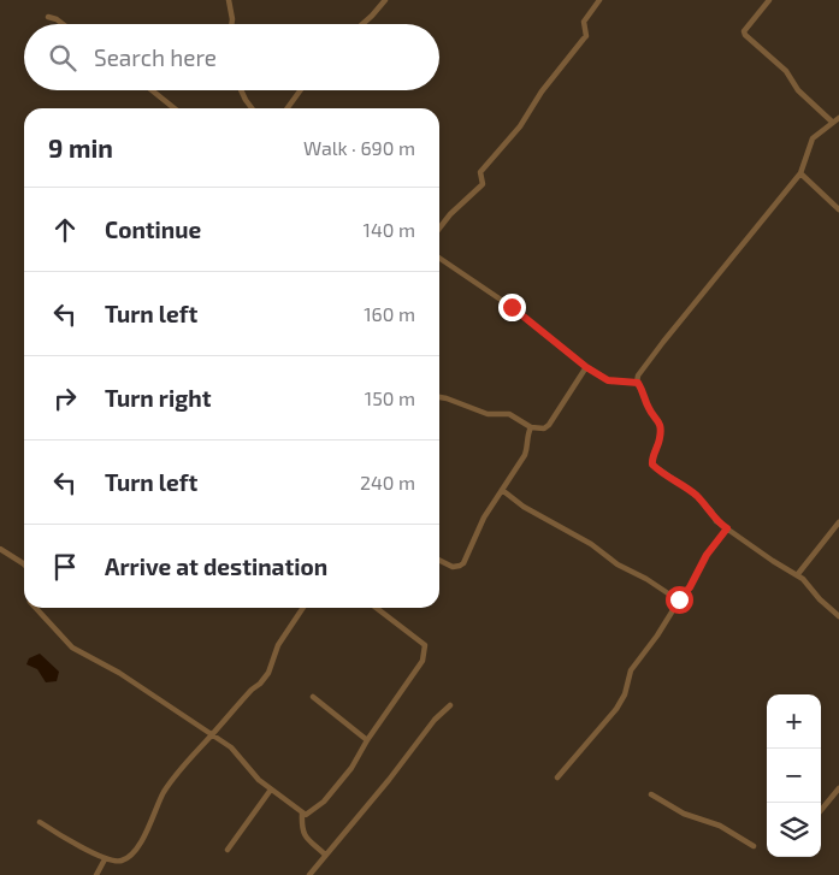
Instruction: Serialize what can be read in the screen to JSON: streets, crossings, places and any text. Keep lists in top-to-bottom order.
{
  "page": {
    "search": "Search here",
    "heading": ["9 min", "Walk · 690 m"],
    "list": [
      ["Continue", "140 m"],
      ["Turn left", "160 m"],
      ["Turn right", "150 m"],
      ["Turn left", "240 m"],
      "Arrive at destination"
    ],
    "map_buttons": ["+", "−"]
  }
}
